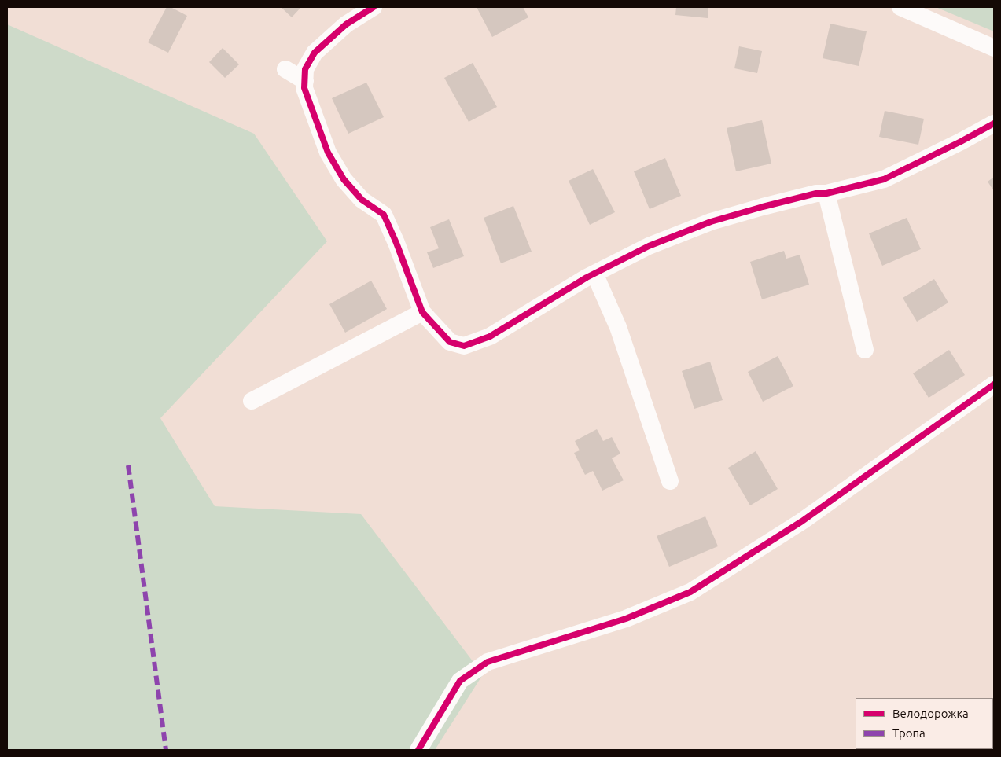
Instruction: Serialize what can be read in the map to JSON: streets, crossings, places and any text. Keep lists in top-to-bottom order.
{
  "legend": ["Велодорожка", "Тропа"]
}
